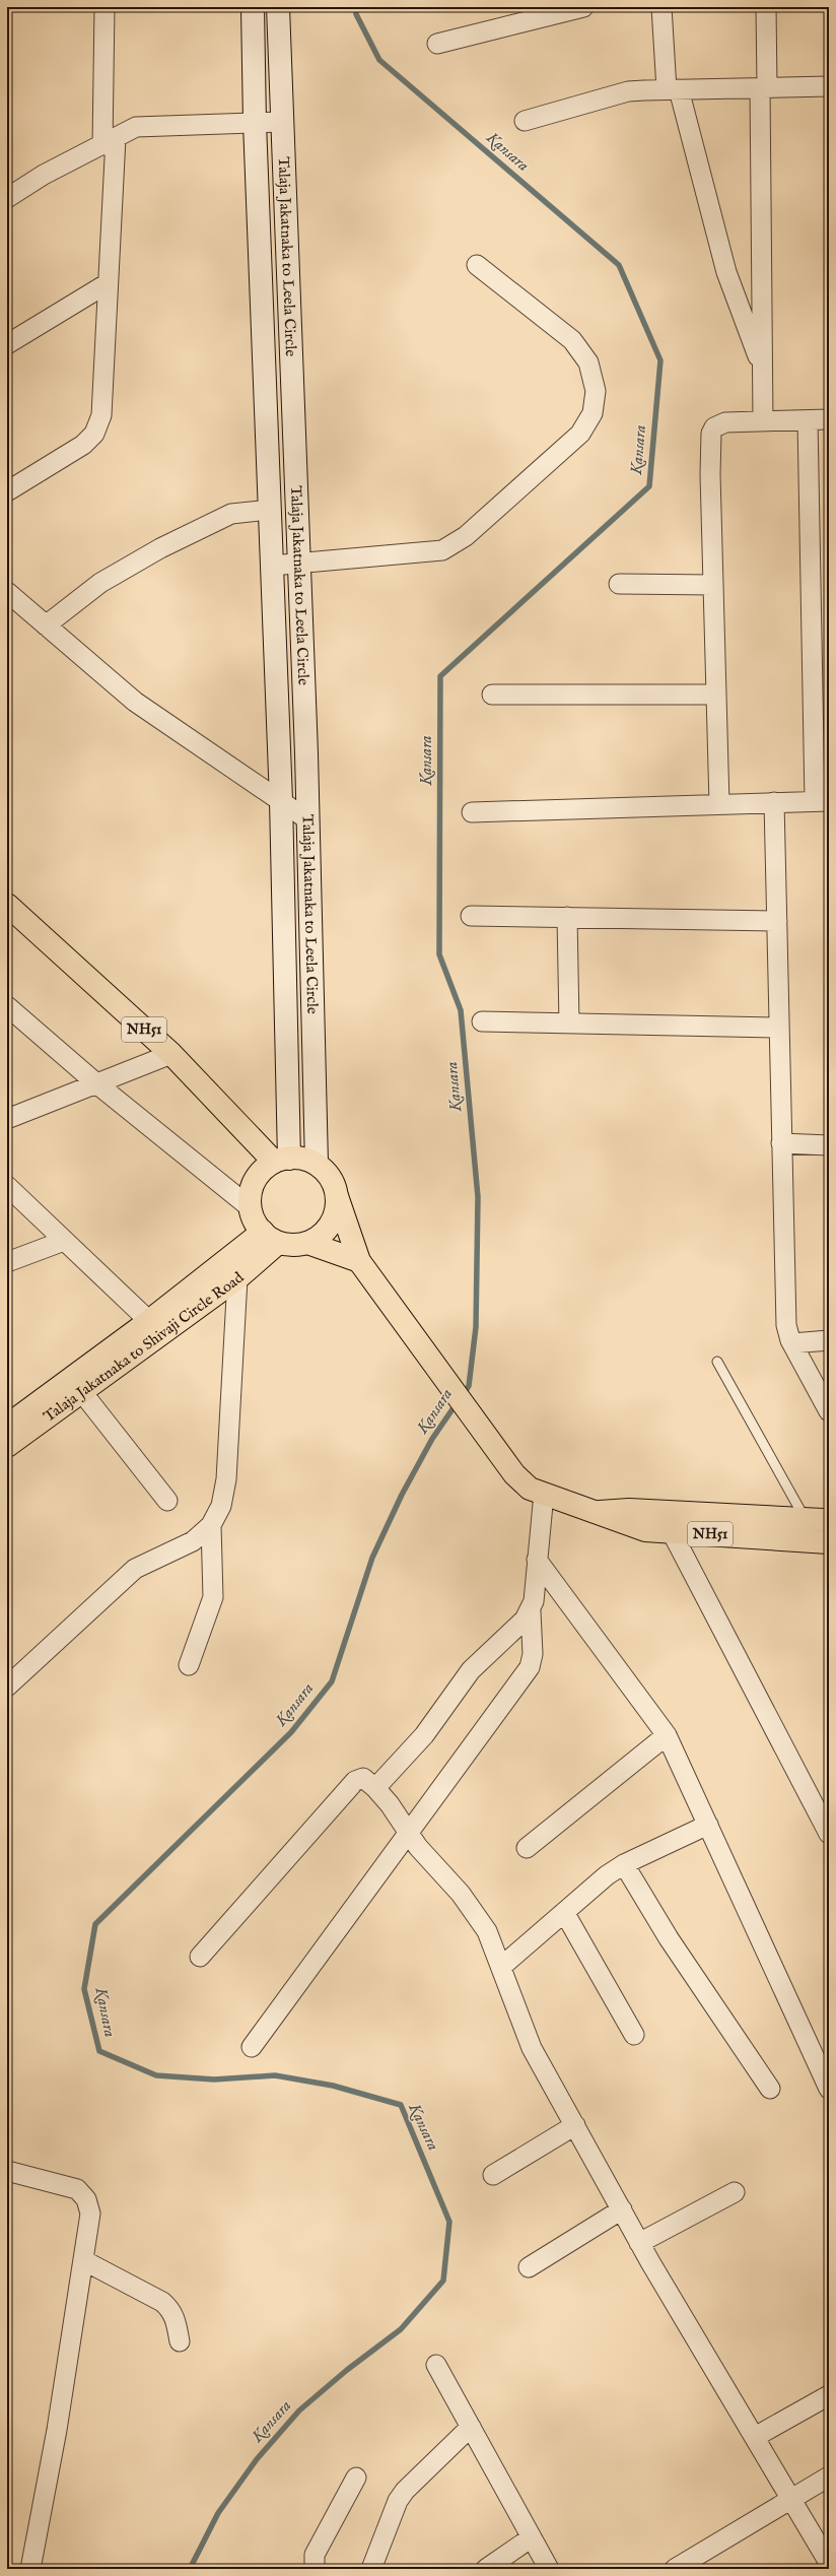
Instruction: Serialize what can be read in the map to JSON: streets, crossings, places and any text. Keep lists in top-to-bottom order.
{
  "streets": {
    "highway": ["NH51", "Talaja Jakatnaka to Shivaji Circle Road"],
    "main road": ["Talaja Jakatnaka to Leela Circle"]
  },
  "crossings": [
    ["Talaja Jakatnaka to Leela Circle", "NH51"],
    ["Talaja Jakatnaka to Leela Circle", "Talaja Jakatnaka to Shivaji Circle Road"],
    ["NH51", "Talaja Jakatnaka to Shivaji Circle Road"]
  ],
  "water": ["Kansara"]
}
